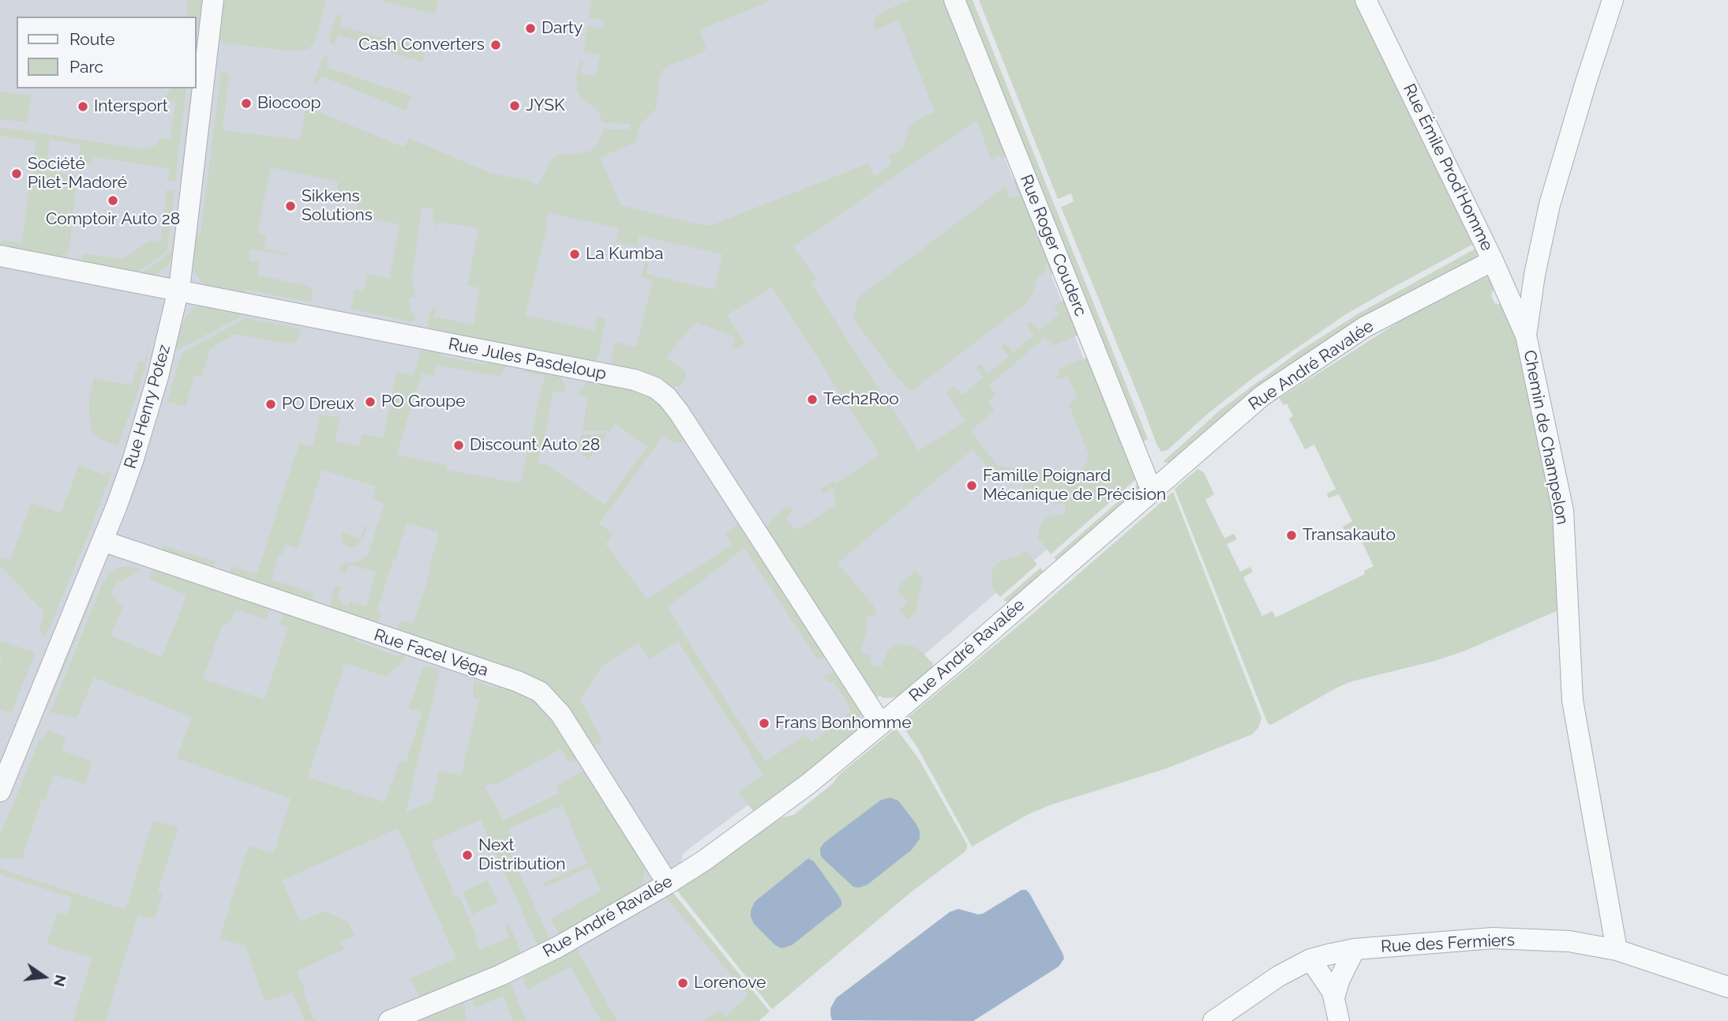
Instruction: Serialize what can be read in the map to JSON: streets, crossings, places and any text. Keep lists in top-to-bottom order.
{
  "streets": {
    "street": [
      "Rue Émile Prod'Homme",
      "Rue Roger Couderc",
      "Rue Jules Pasdeloup",
      "Rue André Ravalée",
      "Rue Henry Potez",
      "Chemin de Champelon",
      "Rue Facel Véga",
      "Rue des Fermiers"
    ]
  },
  "crossings": [
    ["Rue Émile Prod'Homme", "Rue André Ravalée"],
    ["Rue Émile Prod'Homme", "Chemin de Champelon"],
    ["Rue Roger Couderc", "Rue André Ravalée"],
    ["Rue Jules Pasdeloup", "Rue André Ravalée"],
    ["Rue Jules Pasdeloup", "Rue Henry Potez"],
    ["Rue André Ravalée", "Rue Facel Véga"],
    ["Rue Henry Potez", "Rue Facel Véga"],
    ["Chemin de Champelon", "Rue des Fermiers"]
  ],
  "places": [
    "Darty",
    "Cash Converters",
    "Biocoop",
    "JYSK",
    "Intersport",
    "Société Pilet-Madoré",
    "Comptoir Auto 28",
    "Sikkens Solutions",
    "La Kumba",
    "Tech2Roo",
    "PO Groupe",
    "PO Dreux",
    "Discount Auto 28",
    "Famille Poignard Mécanique de Précision",
    "Transakauto",
    "Frans Bonhomme",
    "Next Distribution",
    "Lorenove"
  ],
  "legend": ["Route", "Parc"],
  "north": "right"
}
